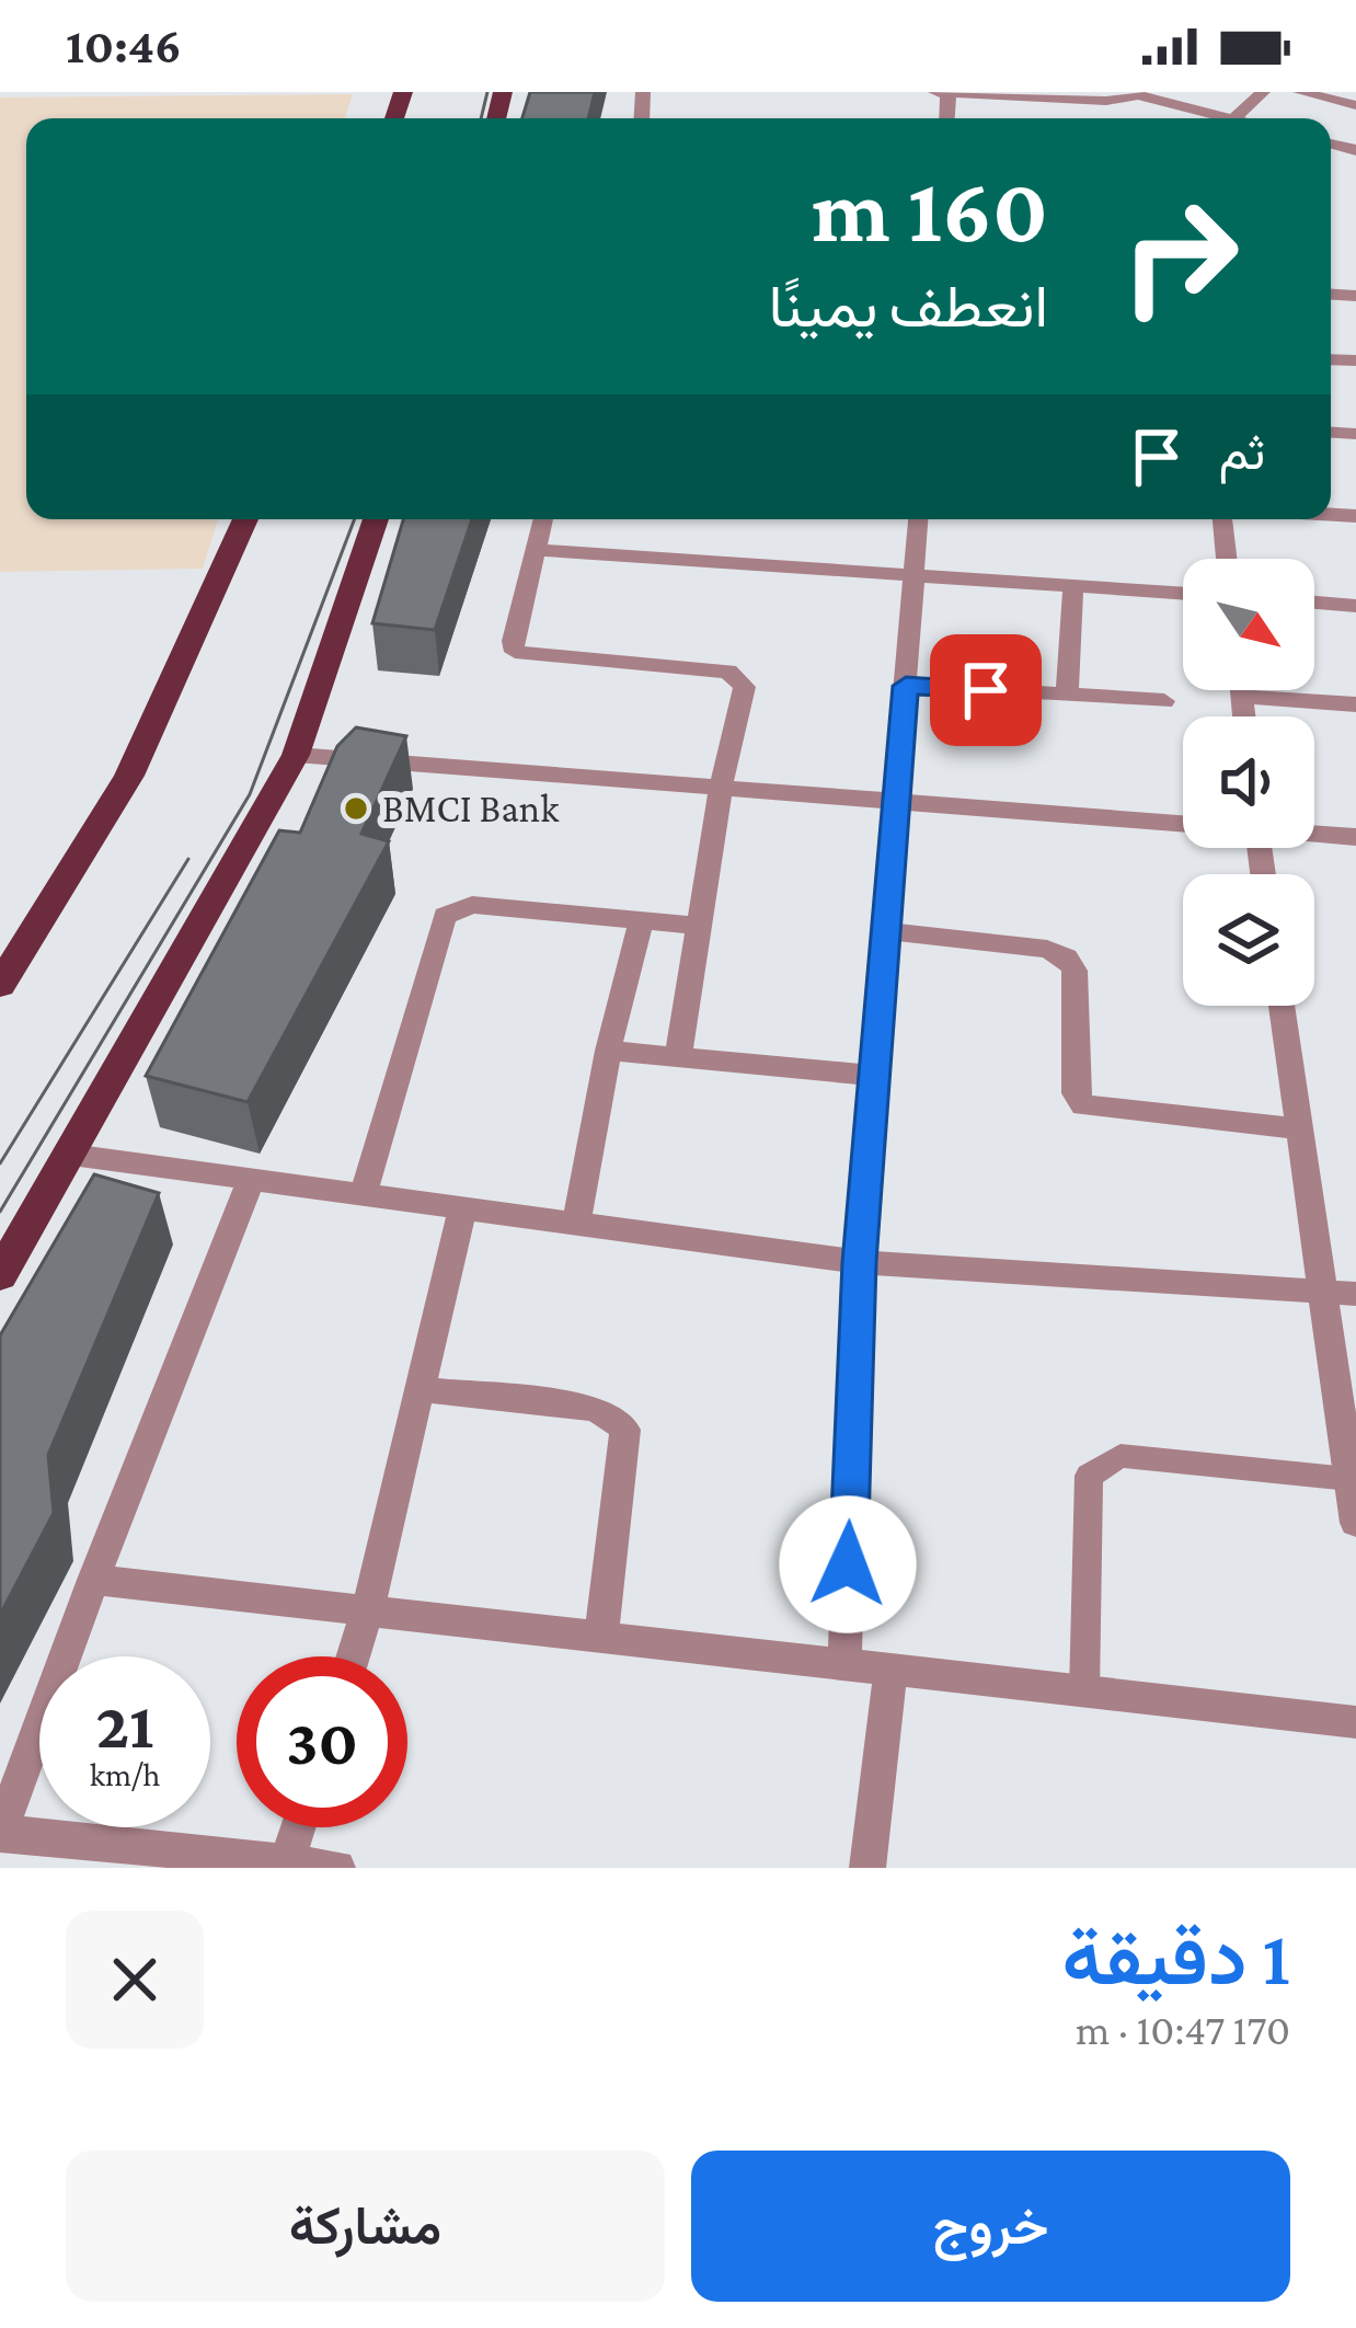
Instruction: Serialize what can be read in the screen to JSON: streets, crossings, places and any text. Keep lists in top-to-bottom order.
{
  "places": ["BMCI Bank"],
  "north": "bottom right",
  "page": {
    "status": "10:46",
    "turn": ["160 m", "انعطف يمينًا"],
    "then": "ثم",
    "speed": "21 km/h",
    "limit": "30",
    "heading": ["1 دقيقة", "170 m · 10:47"],
    "buttons": ["خروج", "مشاركة"]
  }
}
